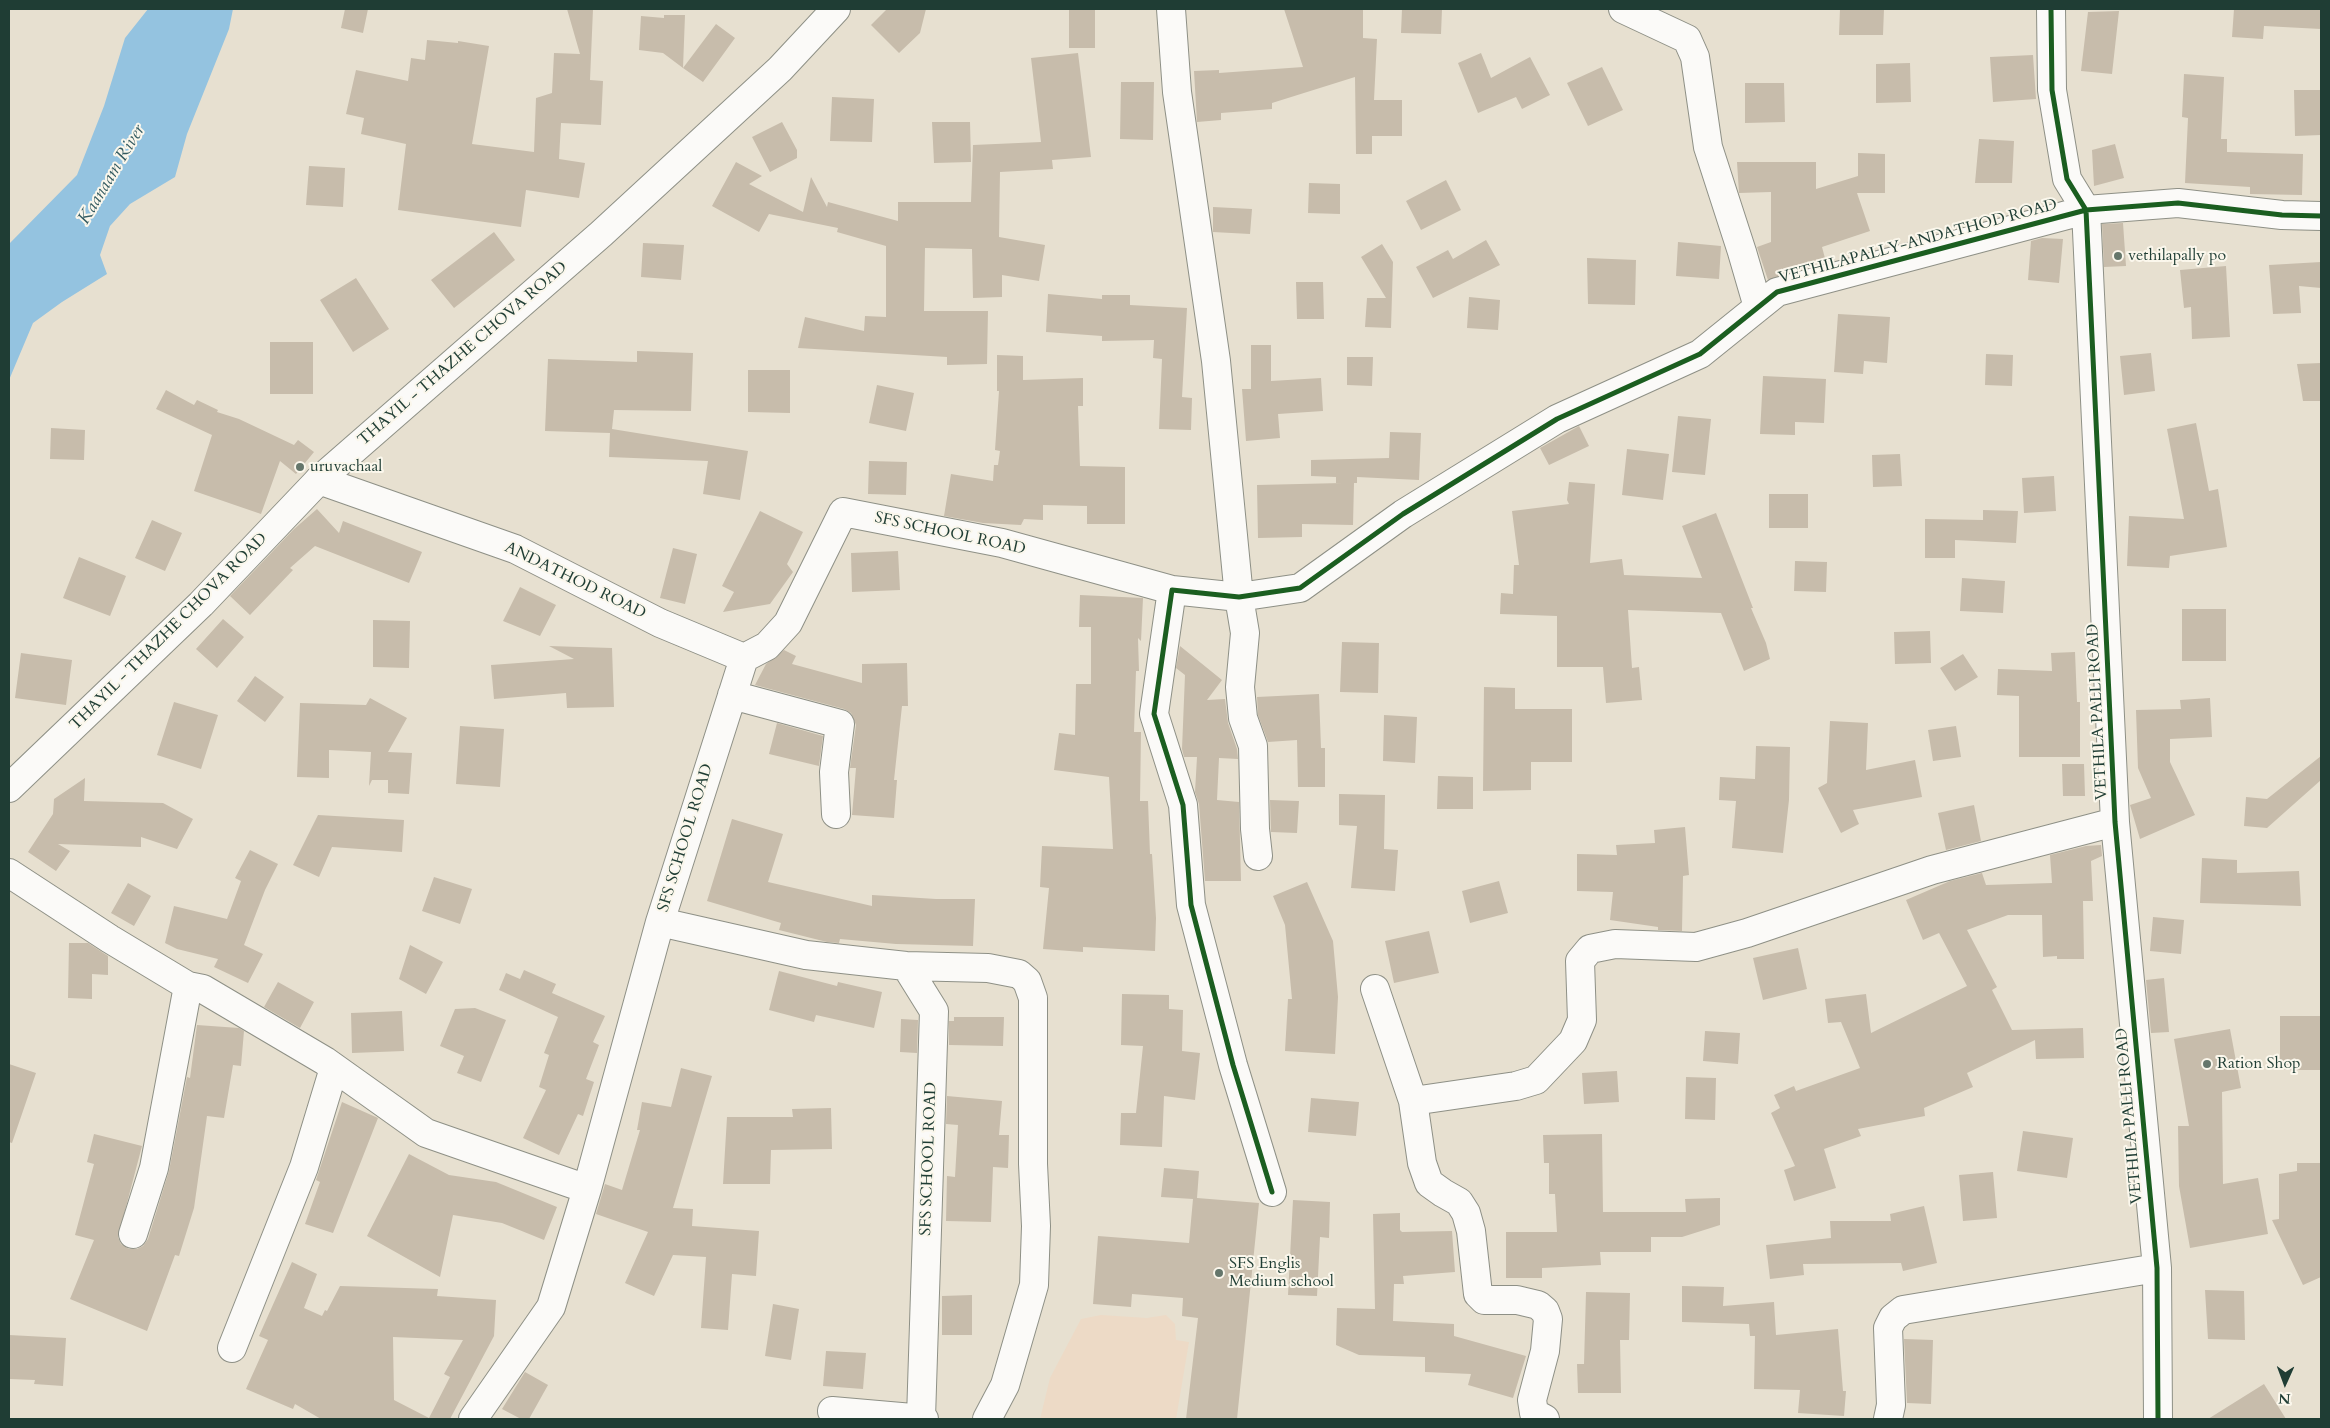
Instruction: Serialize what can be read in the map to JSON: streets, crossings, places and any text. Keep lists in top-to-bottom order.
{
  "streets": {
    "street": [
      "VETHILAPALLY-ANDATHOD ROAD",
      "THAYIL - THAZHE CHOVA ROAD",
      "SFS SCHOOL ROAD",
      "ANDATHOD ROAD",
      "VETHILA PALLI ROAD"
    ]
  },
  "crossings": [
    ["VETHILAPALLY-ANDATHOD ROAD", "SFS SCHOOL ROAD"],
    ["VETHILAPALLY-ANDATHOD ROAD", "VETHILA PALLI ROAD"],
    ["THAYIL - THAZHE CHOVA ROAD", "ANDATHOD ROAD"],
    ["SFS SCHOOL ROAD", "ANDATHOD ROAD"]
  ],
  "water": ["Kaanaam River"],
  "places": [
    "vethilapally po",
    "uruvachaal",
    "Ration Shop",
    "SFS Englis Medium school"
  ],
  "north": "bottom"
}
